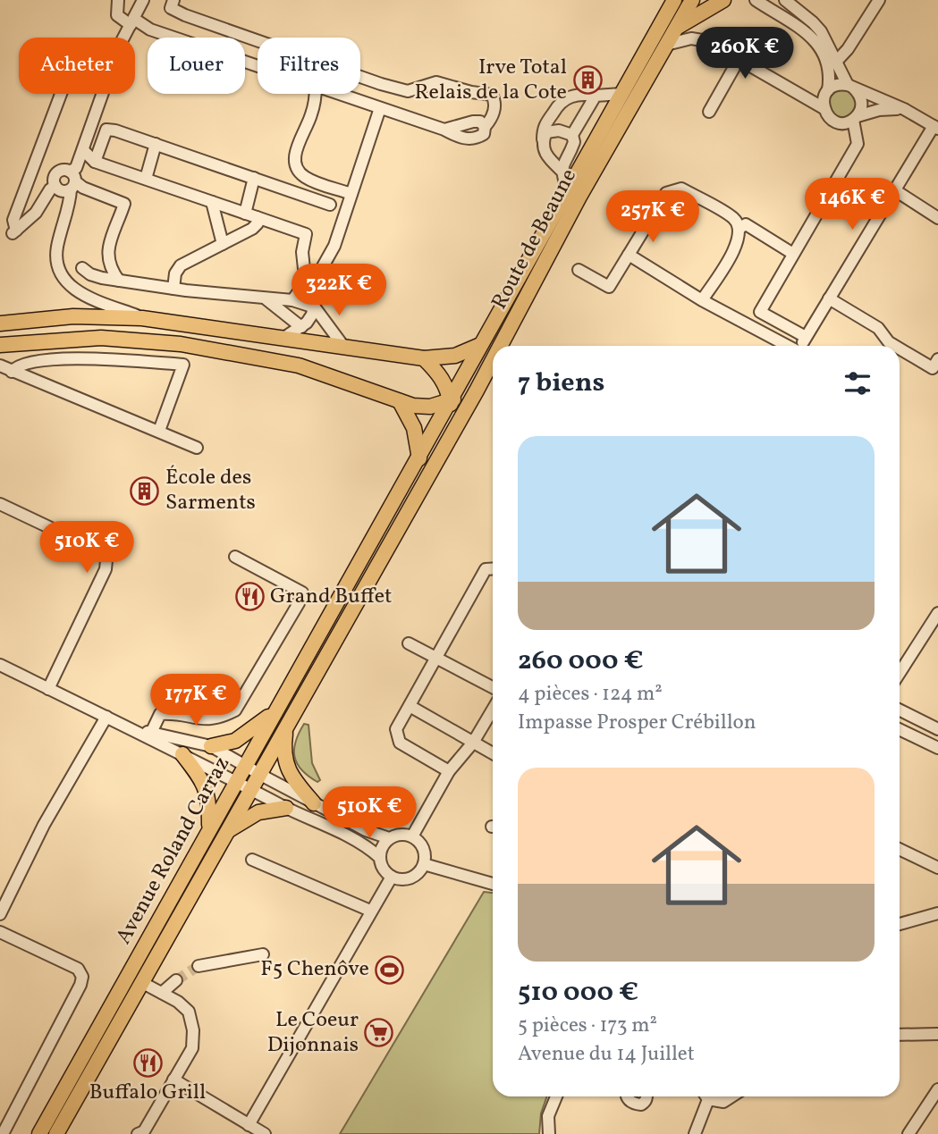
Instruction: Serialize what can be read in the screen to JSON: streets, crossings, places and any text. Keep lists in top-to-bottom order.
{
  "streets": {
    "main road": ["Route de Beaune", "Avenue Roland Carraz"]
  },
  "crossings": [
    ["Route de Beaune", "Avenue Roland Carraz"]
  ],
  "places": {
    "building": ["Irve Total Relais de la Cote", "École des Sarments"],
    "restaurant": ["Grand Buffet", "Buffalo Grill"],
    "sports": ["F5 Chenôve"],
    "supermarket": ["Le Coeur Dijonnais"]
  },
  "page": {
    "price": [
      "260K €",
      "146K €",
      "257K €",
      "322K €",
      "510K €",
      "177K €",
      "510K €"
    ],
    "chip": ["Acheter", "Louer", "Filtres"],
    "heading": "7 biens",
    "list": [
      {
        "name": "260 000 €",
        "note": "4 pièces · 124 m² · Impasse Prosper Crébillon"
      },
      {
        "name": "510 000 €",
        "note": "5 pièces · 173 m² · Avenue du 14 Juillet"
      }
    ]
  }
}
